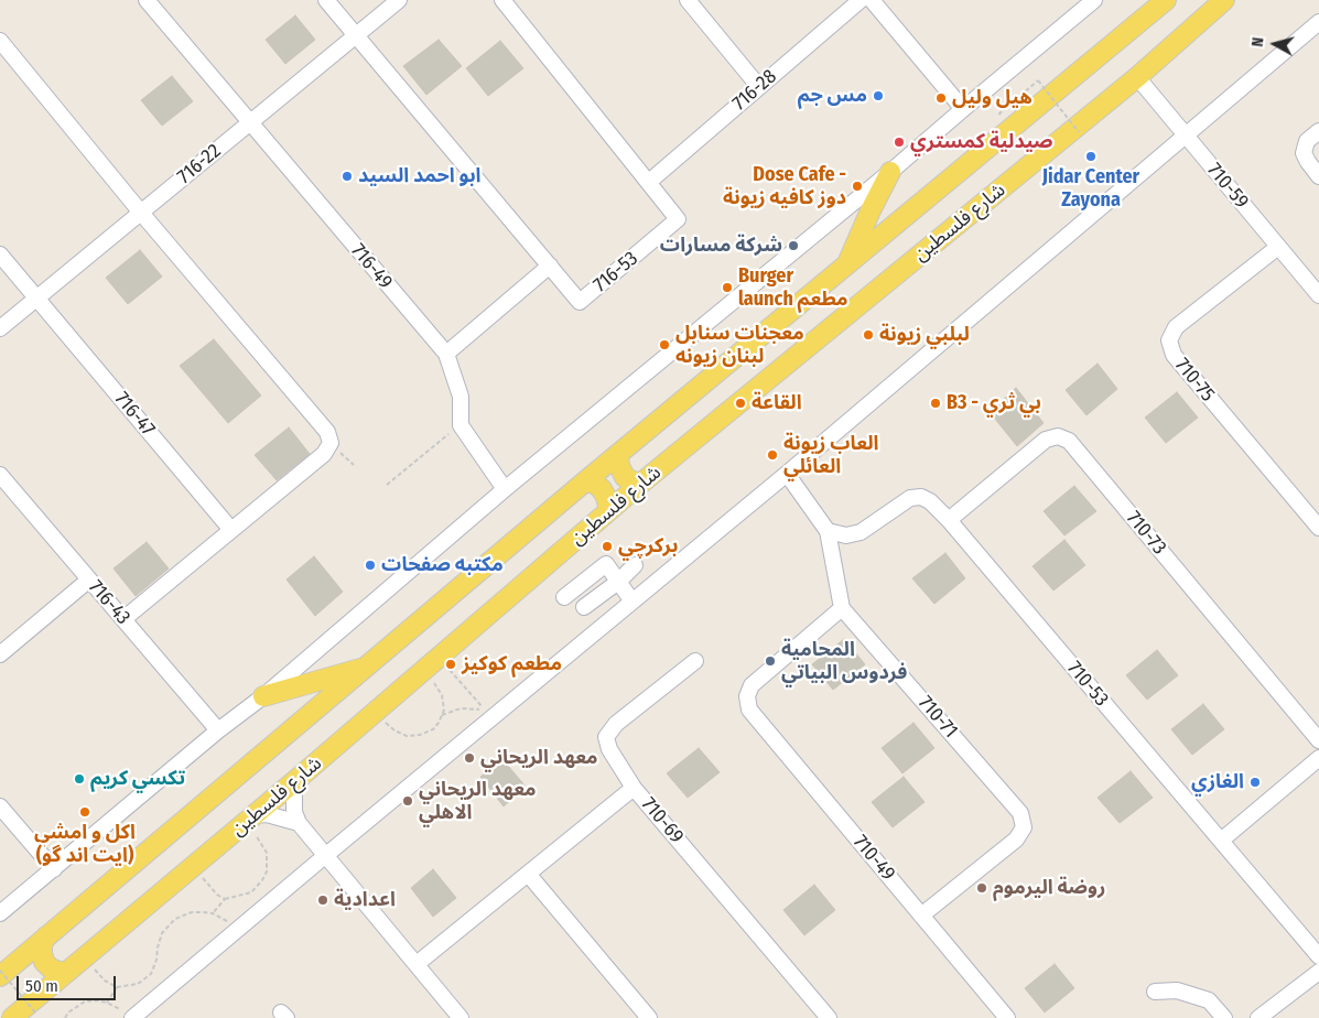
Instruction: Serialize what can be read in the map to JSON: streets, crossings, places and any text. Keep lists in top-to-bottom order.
{
  "streets": {
    "main road": ["شارع فلسطين"],
    "street": [
      "716-28",
      "716-22",
      "710-59",
      "716-49",
      "716-53",
      "710-75",
      "716-47",
      "710-73",
      "716-43",
      "710-53",
      "710-71",
      "710-69",
      "710-49"
    ]
  },
  "crossings": [
    ["716-28", "716-53"],
    ["716-22", "716-49"],
    ["716-22", "716-53"],
    ["716-22", "716-47"],
    ["710-59", "شارع فلسطين"],
    ["710-59", "710-75"],
    ["710-73", "710-53"],
    ["710-71", "710-49"]
  ],
  "places": [
    "مس جم",
    "هيل وليل",
    "صيدلية كمستري",
    "Jidar Center Zayona",
    "ابو احمد السيد",
    "Dose Cafe - دوز كافيه زيونة",
    "شركة مسارات",
    "Burger launch مطعم",
    "لبلبي زيونة",
    "معجنات سنابل لبنان زيونه",
    "القاعة",
    "B3 - بي ثري",
    "العاب زيونة العائلي",
    "بركرچي",
    "مكتبه صفحات",
    "المحامية فردوس البياتي",
    "مطعم كوكيز",
    "معهد الريحاني",
    "تكسي كريم",
    "الغازي",
    "معهد الريحاني الاهلي",
    "اكل و امشي (ايت اند گو)",
    "روضة اليرموم",
    "اعدادية"
  ],
  "scale_bar": "50 m",
  "north": "left"
}
